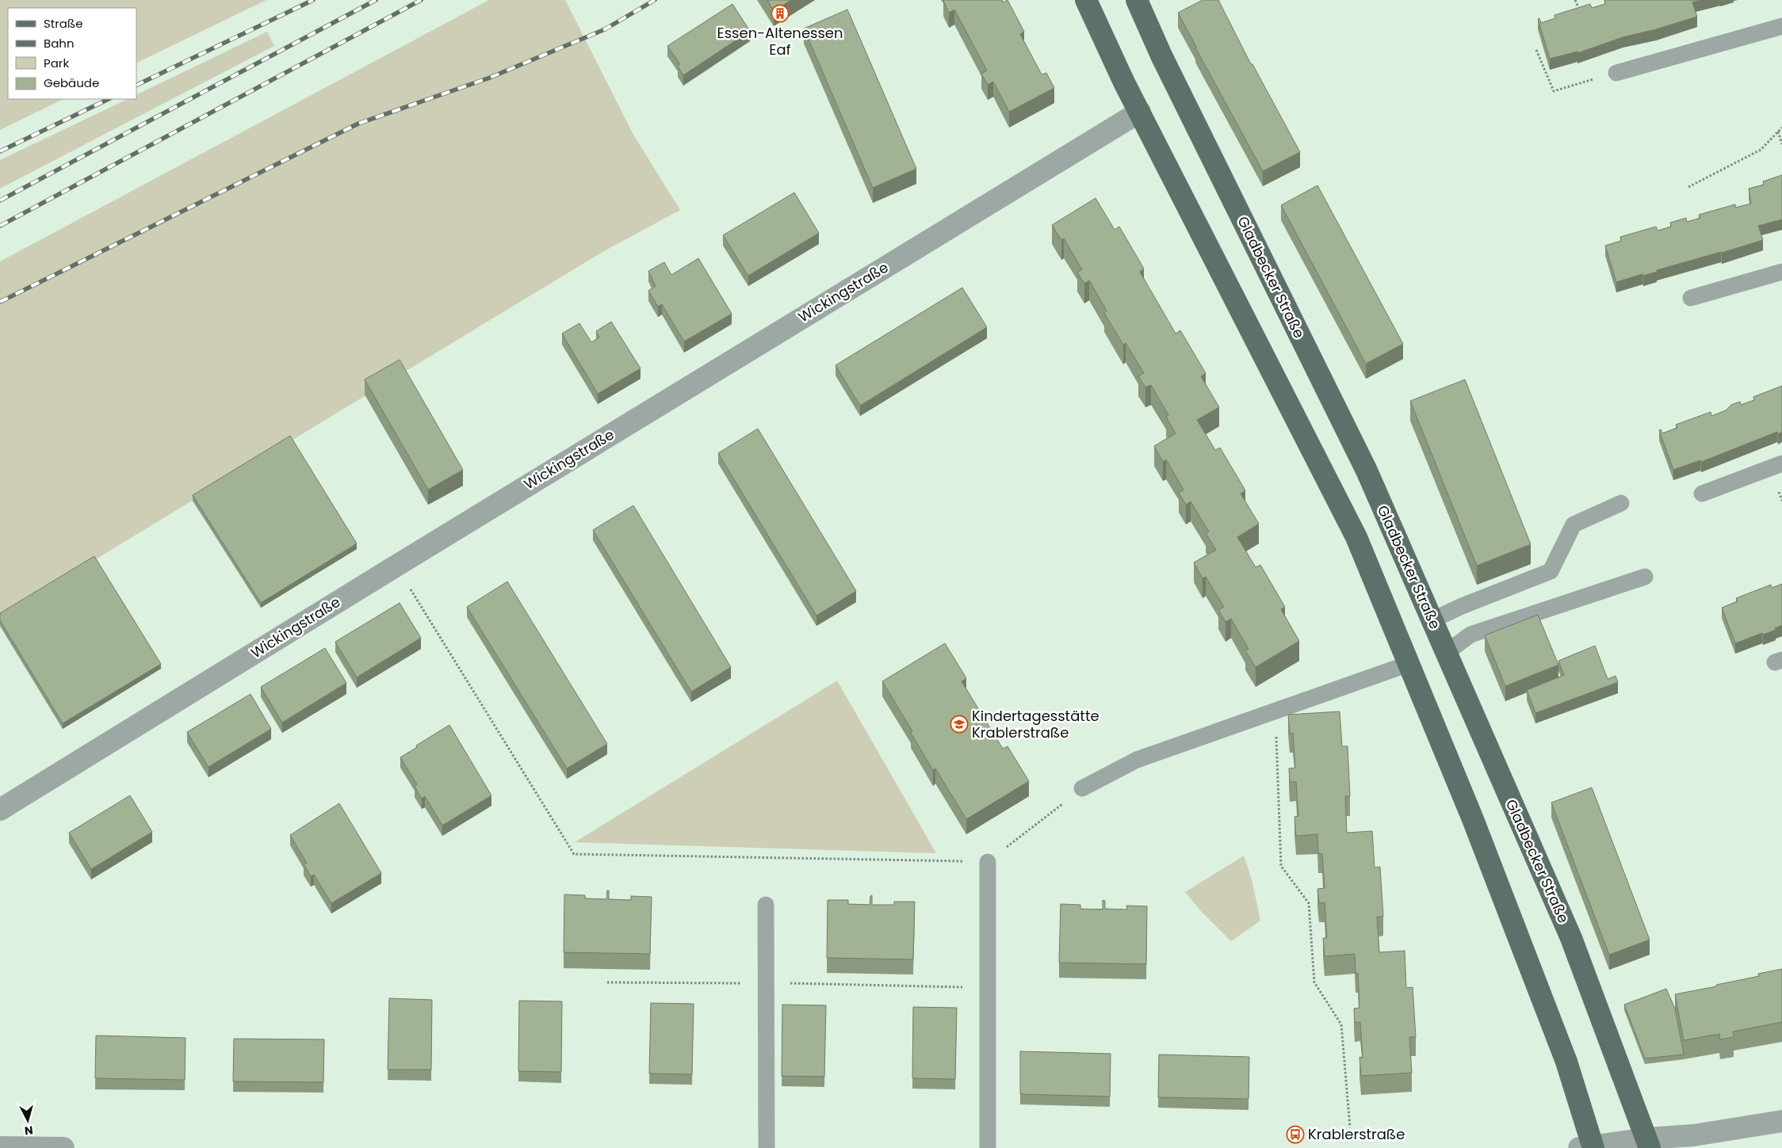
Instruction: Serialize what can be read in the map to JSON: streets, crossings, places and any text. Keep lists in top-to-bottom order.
{
  "streets": {
    "main road": ["Gladbecker Straße"],
    "street": ["Wickingstraße"]
  },
  "places": {
    "building": ["Essen-Altenessen Eaf"],
    "school or university": ["Kindertagesstätte Krablerstraße"],
    "bus stop": ["Krablerstraße"]
  },
  "legend": [
    "Straße",
    "Bahn",
    "Park",
    "Gebäude"
  ],
  "north": "bottom"
}
